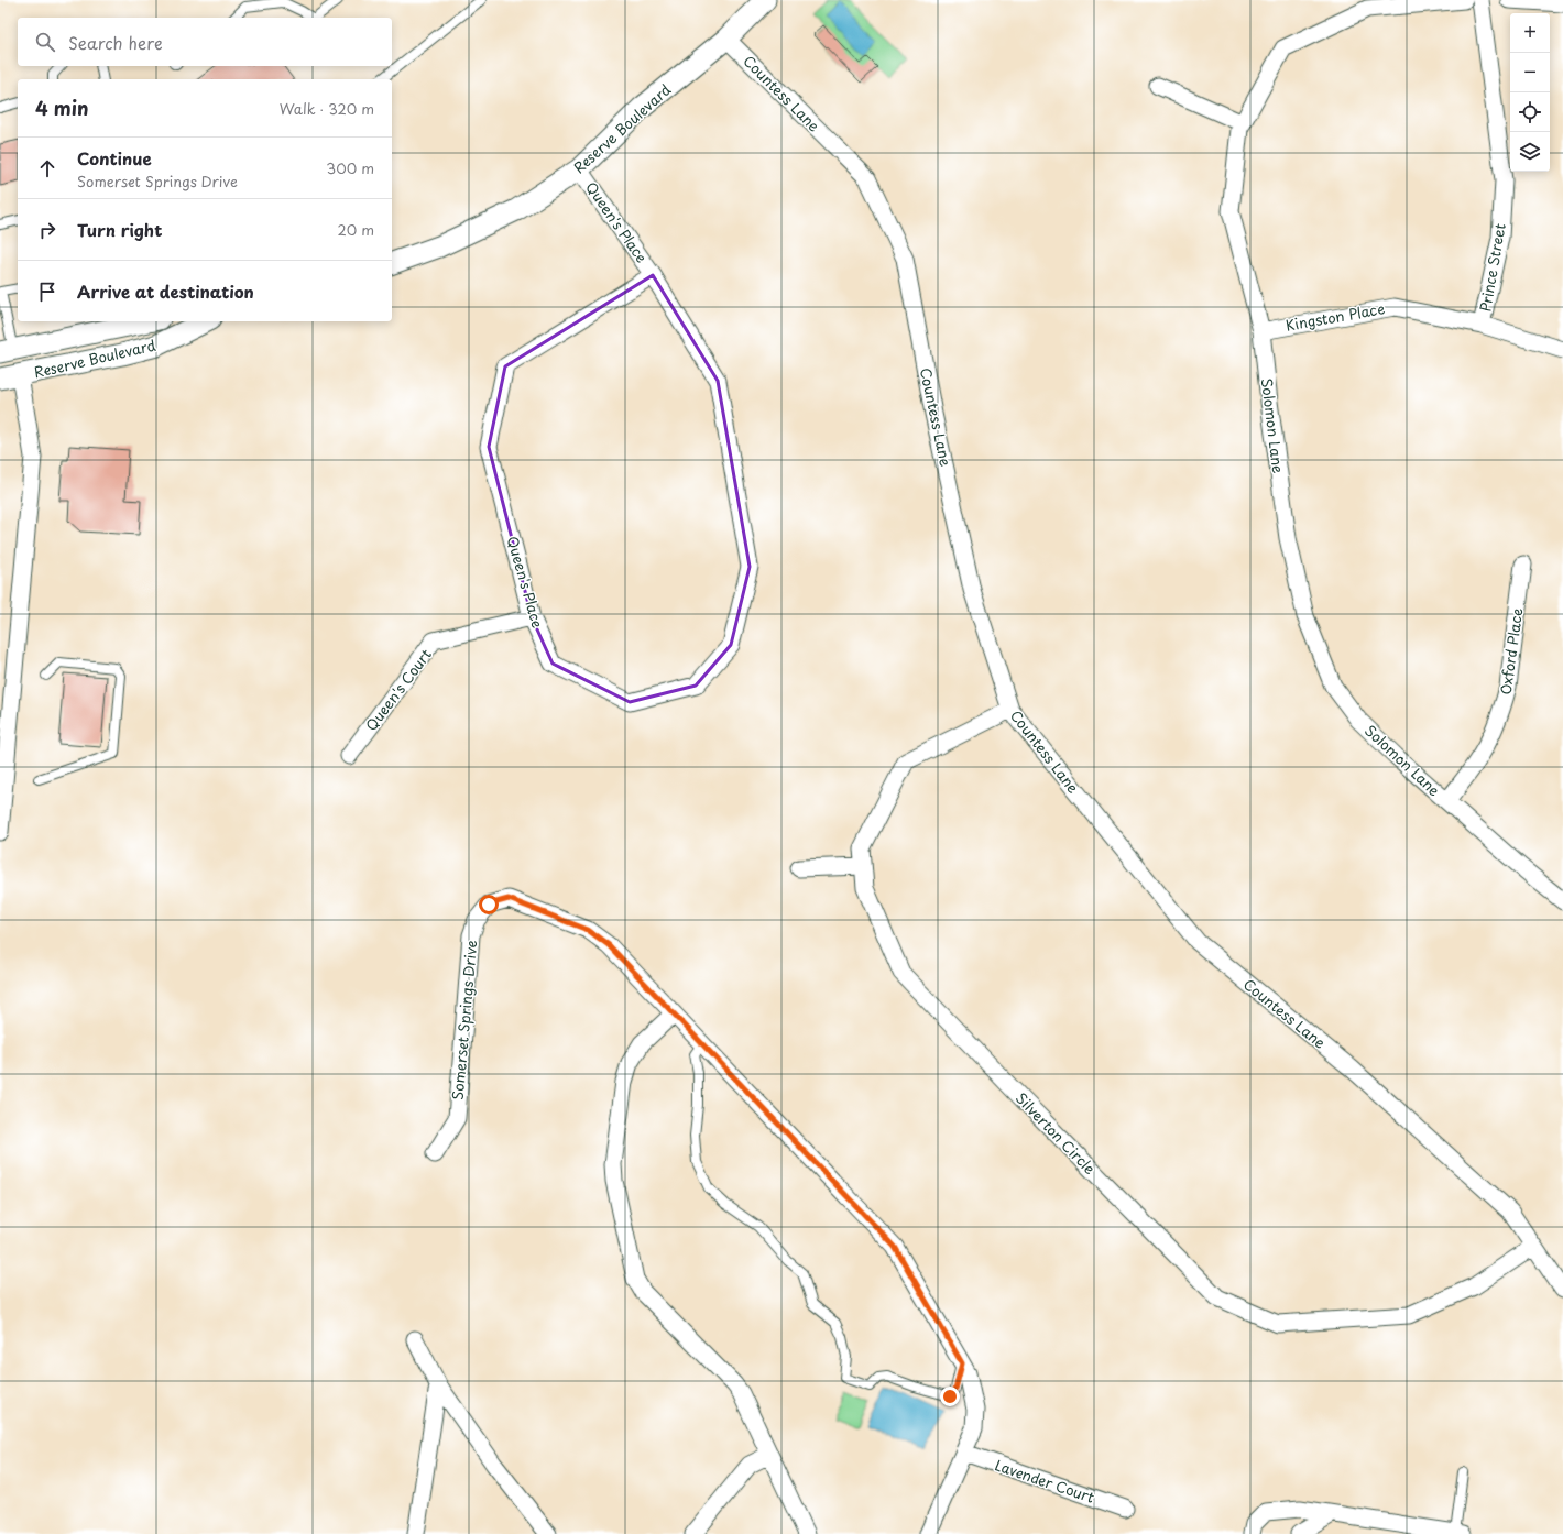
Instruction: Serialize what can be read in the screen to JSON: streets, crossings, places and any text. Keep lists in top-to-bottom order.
{
  "streets": {
    "street": [
      "Countess Lane",
      "Reserve Boulevard",
      "Queen's Place",
      "Prince Street",
      "Kingston Place",
      "Solomon Lane",
      "Oxford Place",
      "Queen's Court",
      "Somerset Springs Drive",
      "Silverton Circle",
      "Lavender Court"
    ]
  },
  "crossings": [
    ["Countess Lane", "Reserve Boulevard"],
    ["Countess Lane", "Silverton Circle"],
    ["Reserve Boulevard", "Queen's Place"],
    ["Queen's Place", "Queen's Court"],
    ["Prince Street", "Kingston Place"],
    ["Kingston Place", "Solomon Lane"],
    ["Solomon Lane", "Oxford Place"],
    ["Somerset Springs Drive", "Lavender Court"]
  ],
  "page": {
    "map_buttons": ["+", "−"],
    "search": "Search here",
    "heading": ["4 min", "Walk · 320 m"],
    "list": [
      ["Continue", "Somerset Springs Drive", "300 m"],
      ["Turn right", "20 m"],
      "Arrive at destination"
    ]
  }
}
